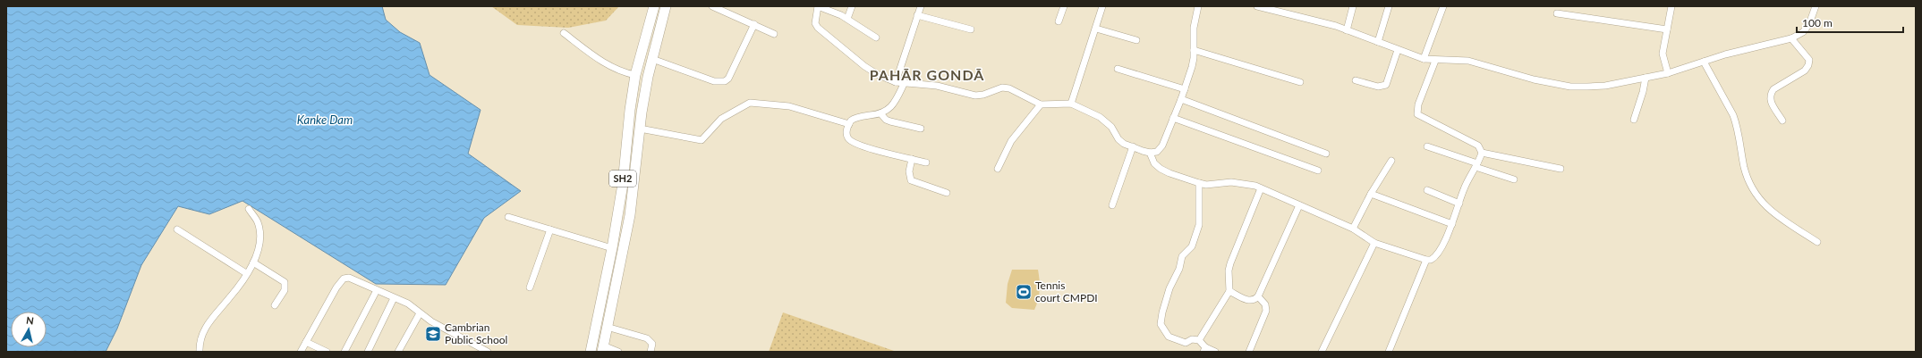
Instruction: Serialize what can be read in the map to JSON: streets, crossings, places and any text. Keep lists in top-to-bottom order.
{
  "streets": {
    "main road": ["SH2"]
  },
  "districts": ["PAHĀR GONDĀ"],
  "water": ["Kanke Dam"],
  "places": {
    "sports": ["Tennis court CMPDI"],
    "school or university": ["Cambrian Public School"]
  },
  "scale_bar": "100 m",
  "north": "top"
}
